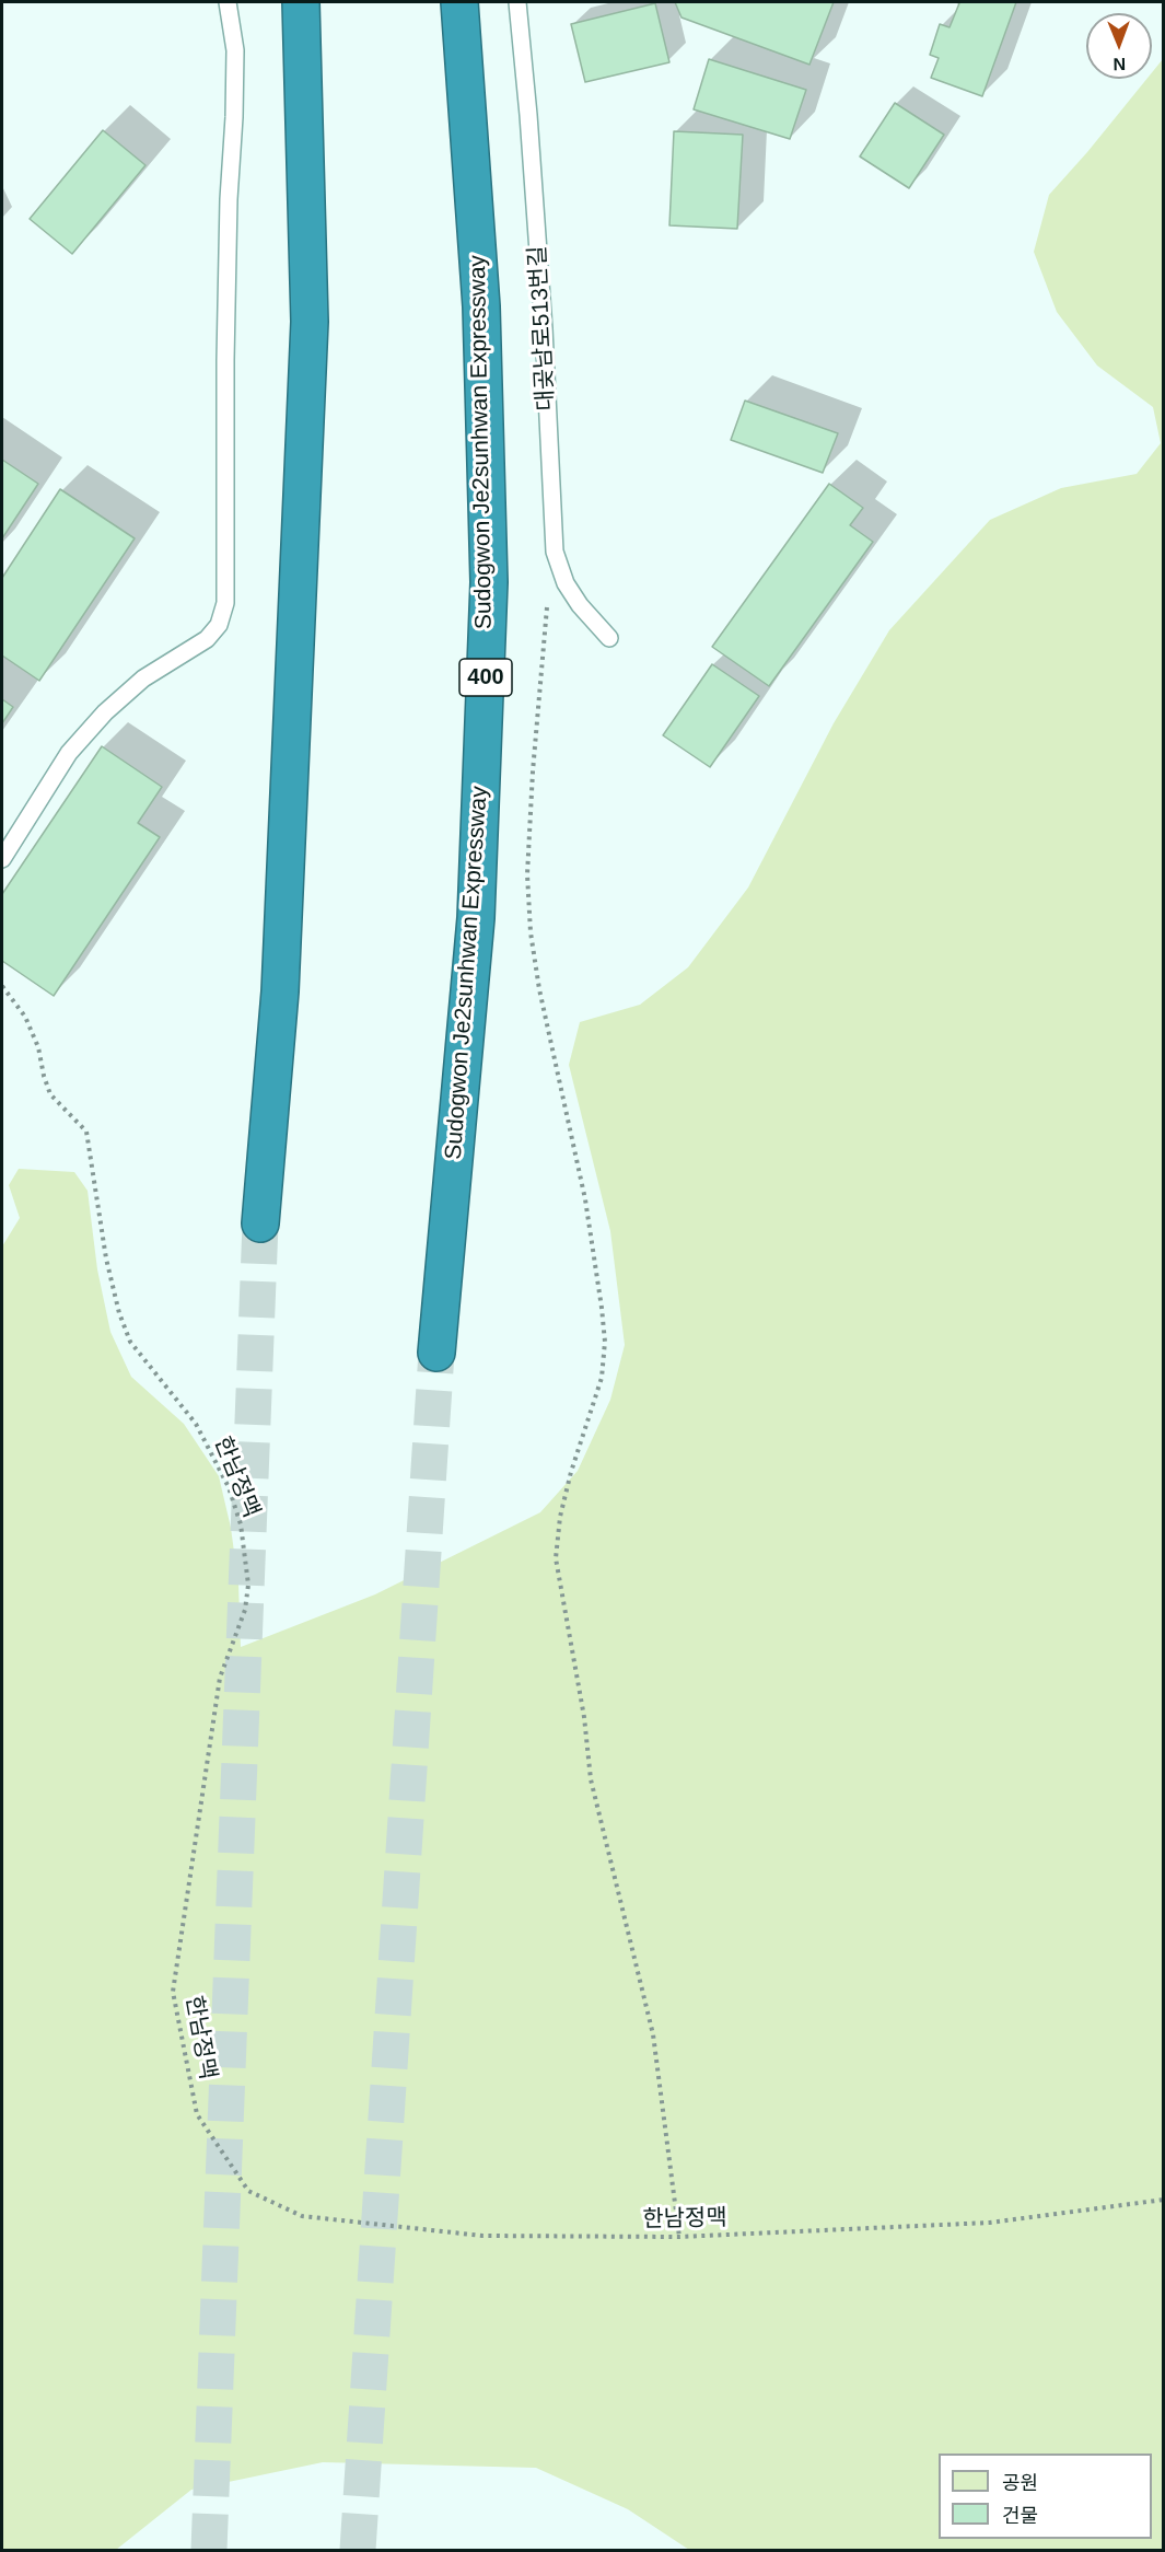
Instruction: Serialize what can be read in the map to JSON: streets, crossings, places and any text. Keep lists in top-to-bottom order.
{
  "streets": {
    "highway": ["Sudogwon Je2sunhwan Expressway", "400"],
    "lane": ["대곶남로513번길"],
    "path": ["한남정맥"]
  },
  "legend": ["공원", "건물"],
  "north": "bottom"
}
